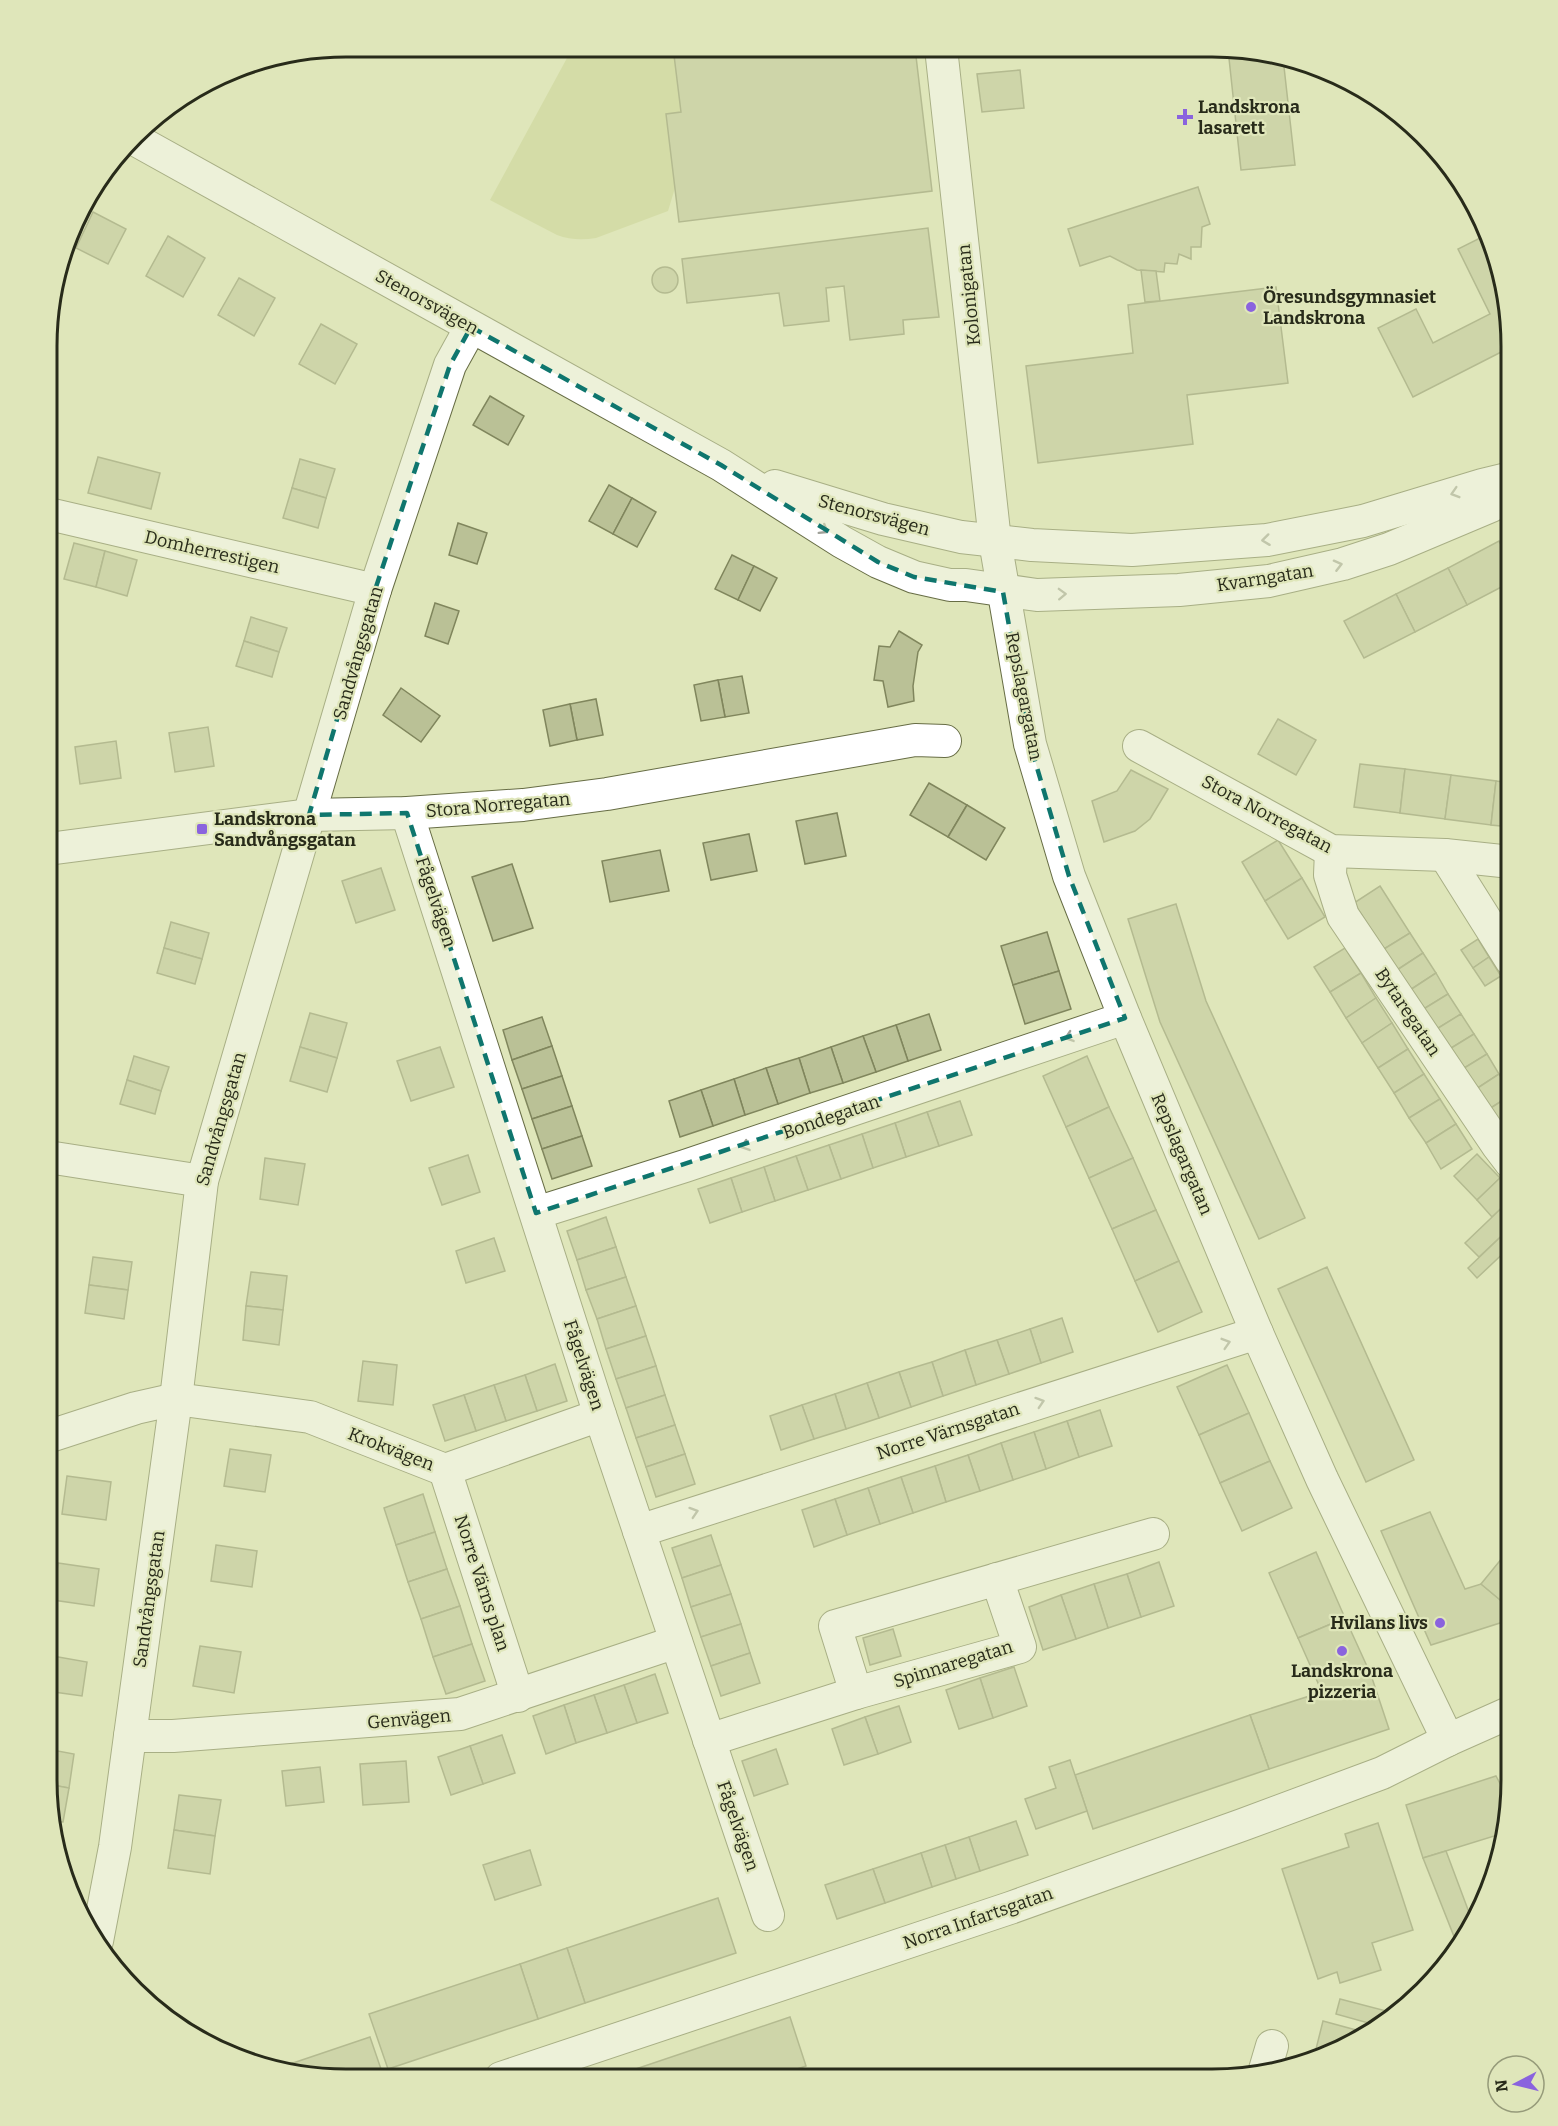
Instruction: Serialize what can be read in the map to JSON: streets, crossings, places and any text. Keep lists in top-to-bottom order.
{
  "streets": {
    "street": [
      "Kolonigatan",
      "Stenorsvägen",
      "Domherrestigen",
      "Kvarngatan",
      "Sandvångsgatan",
      "Repslagargatan",
      "Stora Norregatan",
      "Fågelvägen",
      "Bytaregatan",
      "Bondegatan",
      "Norre Värnsgatan",
      "Krokvägen",
      "Norre Värns plan",
      "Spinnaregatan",
      "Genvägen",
      "Norra Infartsgatan"
    ]
  },
  "crossings": [
    ["Kolonigatan", "Stenorsvägen"],
    ["Kolonigatan", "Kvarngatan"],
    ["Kolonigatan", "Repslagargatan"],
    ["Stenorsvägen", "Kvarngatan"],
    ["Stenorsvägen", "Sandvångsgatan"],
    ["Stenorsvägen", "Repslagargatan"],
    ["Domherrestigen", "Sandvångsgatan"],
    ["Kvarngatan", "Repslagargatan"],
    ["Sandvångsgatan", "Stora Norregatan"],
    ["Sandvångsgatan", "Krokvägen"],
    ["Sandvångsgatan", "Genvägen"],
    ["Repslagargatan", "Bondegatan"],
    ["Repslagargatan", "Norre Värnsgatan"],
    ["Repslagargatan", "Norra Infartsgatan"],
    ["Stora Norregatan", "Fågelvägen"],
    ["Stora Norregatan", "Bytaregatan"],
    ["Fågelvägen", "Bondegatan"],
    ["Fågelvägen", "Norre Värnsgatan"],
    ["Fågelvägen", "Krokvägen"],
    ["Fågelvägen", "Spinnaregatan"],
    ["Fågelvägen", "Genvägen"],
    ["Krokvägen", "Norre Värns plan"],
    ["Norre Värns plan", "Genvägen"]
  ],
  "one_way": ["Bondegatan", "Norre Värnsgatan"],
  "places": {
    "health": ["Landskrona lasarett"],
    "other": ["Öresundsgymnasiet Landskrona", "Hvilans livs", "Landskrona pizzeria"],
    "transit": ["Landskrona Sandvångsgatan"]
  },
  "north": "left"
}
